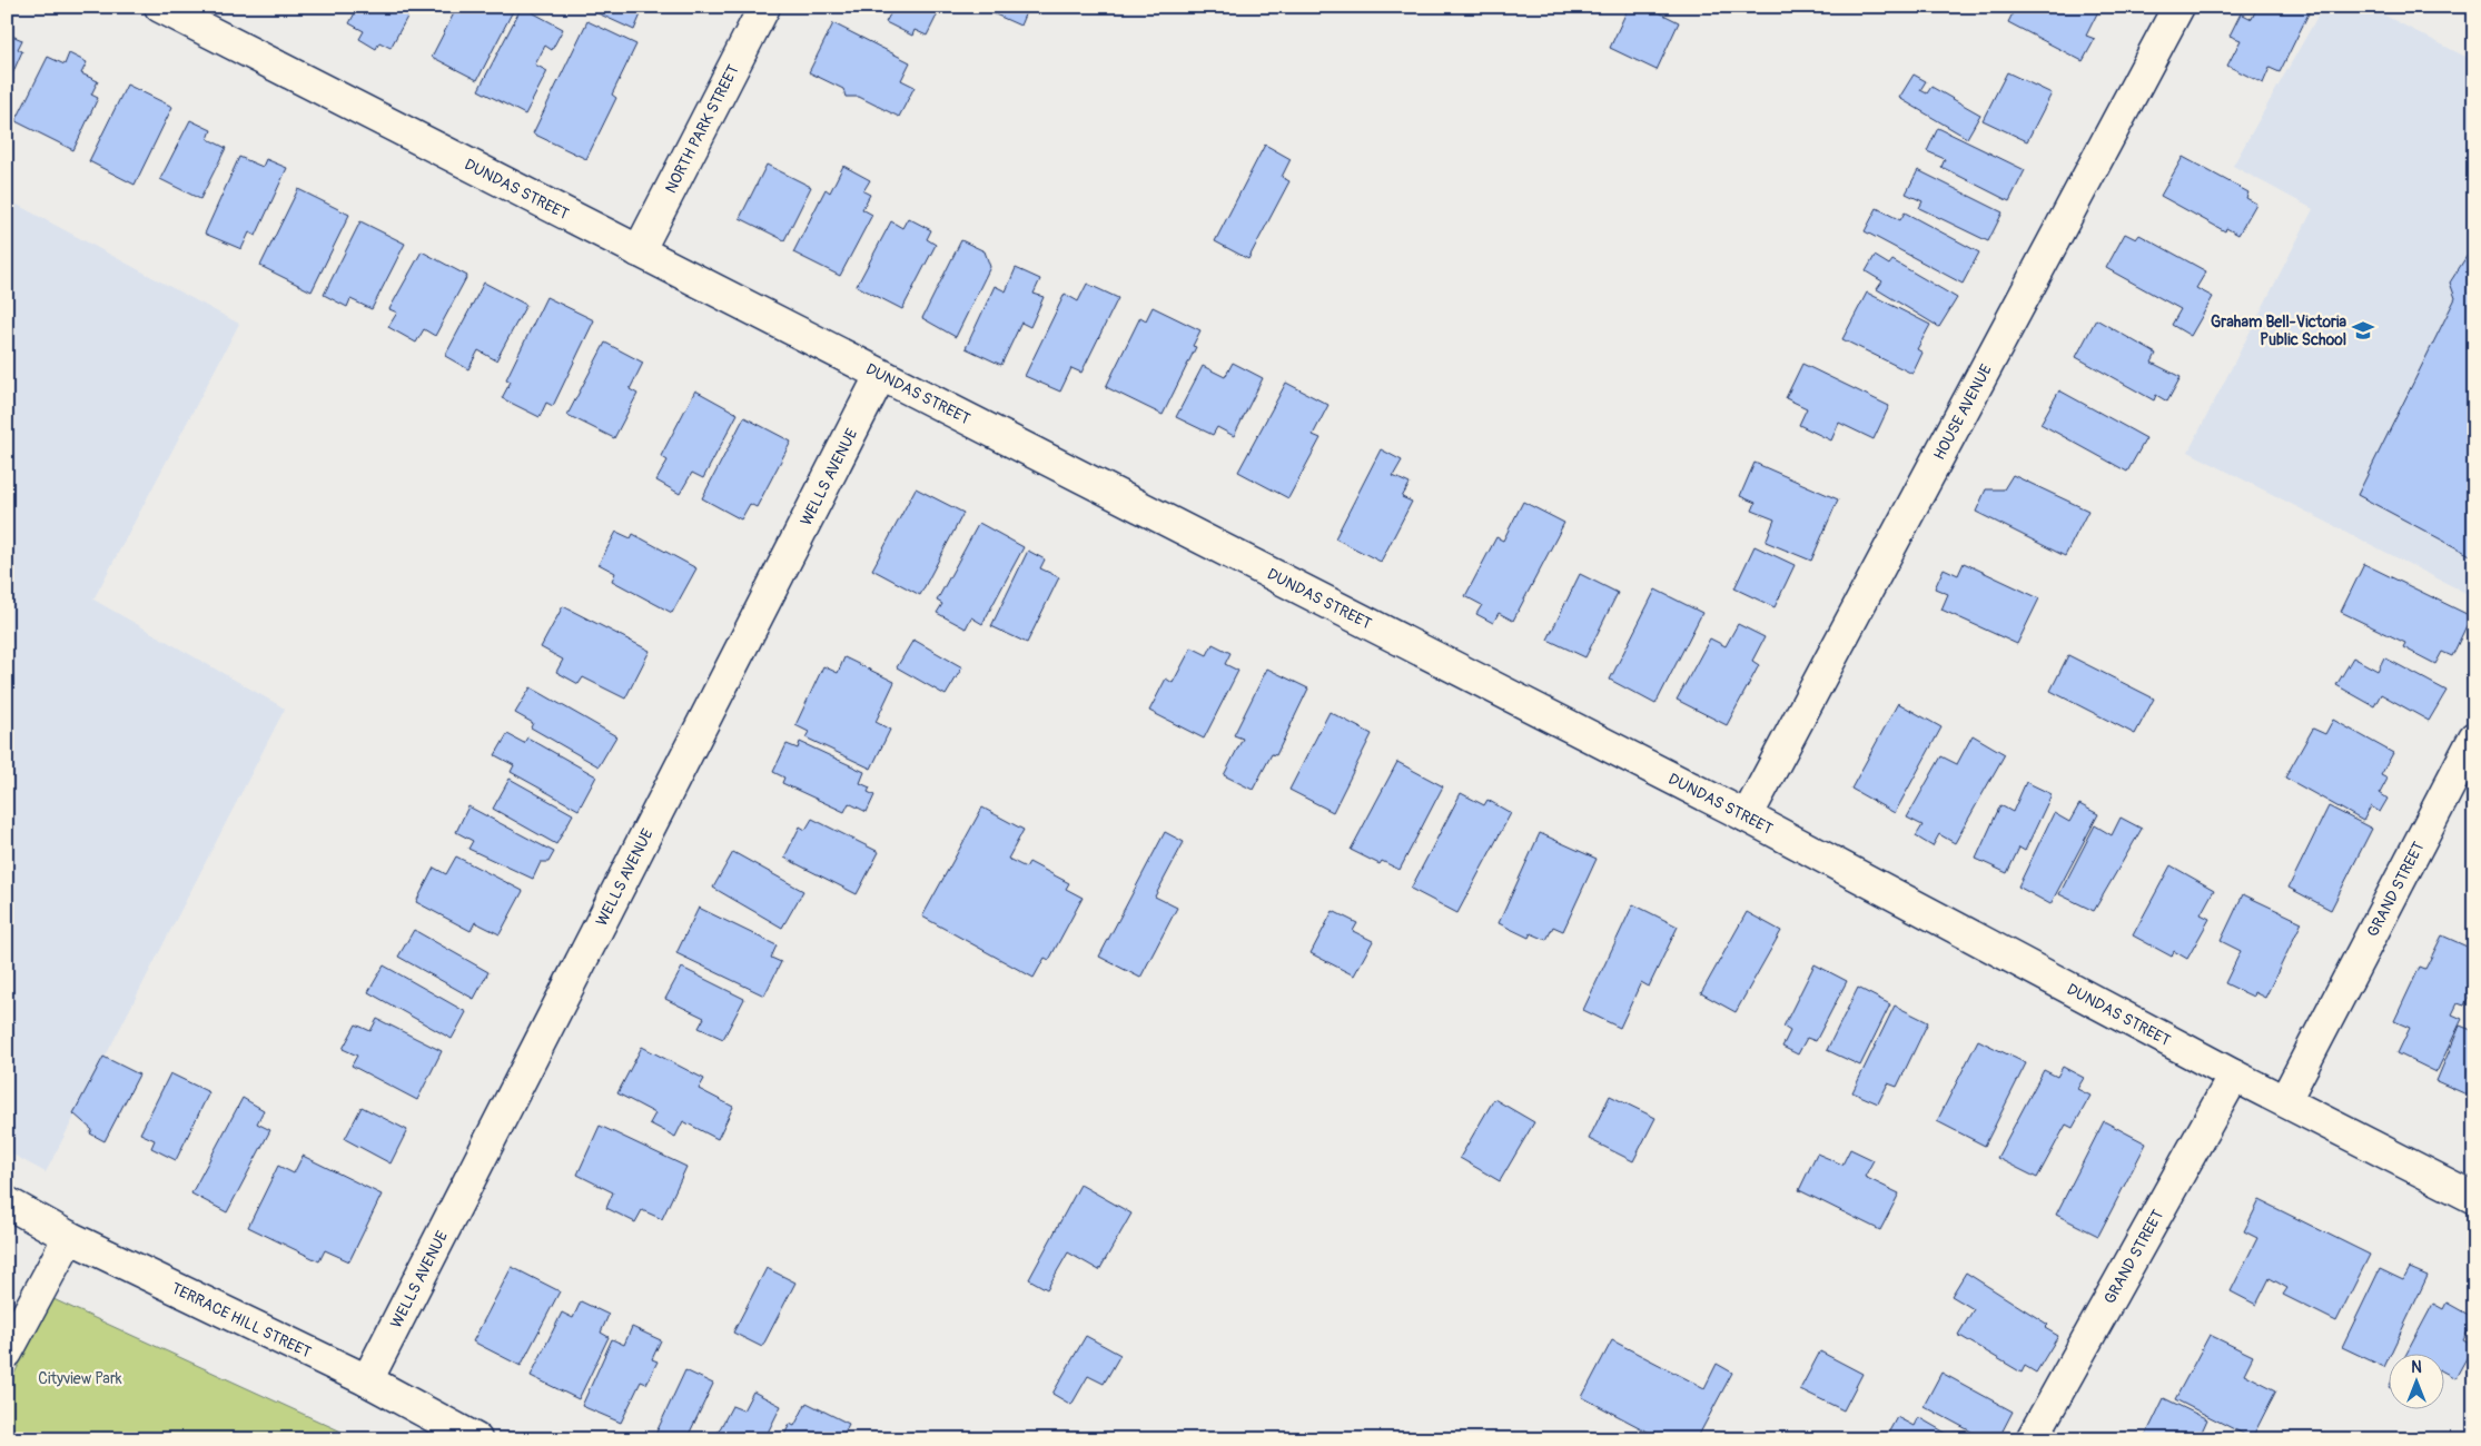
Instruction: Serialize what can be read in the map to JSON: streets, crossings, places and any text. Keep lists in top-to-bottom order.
{
  "streets": {
    "street": [
      "NORTH PARK STREET",
      "DUNDAS STREET",
      "HOUSE AVENUE",
      "WELLS AVENUE",
      "GRAND STREET",
      "TERRACE HILL STREET"
    ]
  },
  "crossings": [
    ["NORTH PARK STREET", "DUNDAS STREET"],
    ["DUNDAS STREET", "HOUSE AVENUE"],
    ["DUNDAS STREET", "WELLS AVENUE"],
    ["DUNDAS STREET", "GRAND STREET"],
    ["WELLS AVENUE", "TERRACE HILL STREET"]
  ],
  "parks": ["Cityview Park"],
  "places": {
    "school or university": ["Graham Bell-Victoria Public School"]
  },
  "north": "top"
}
